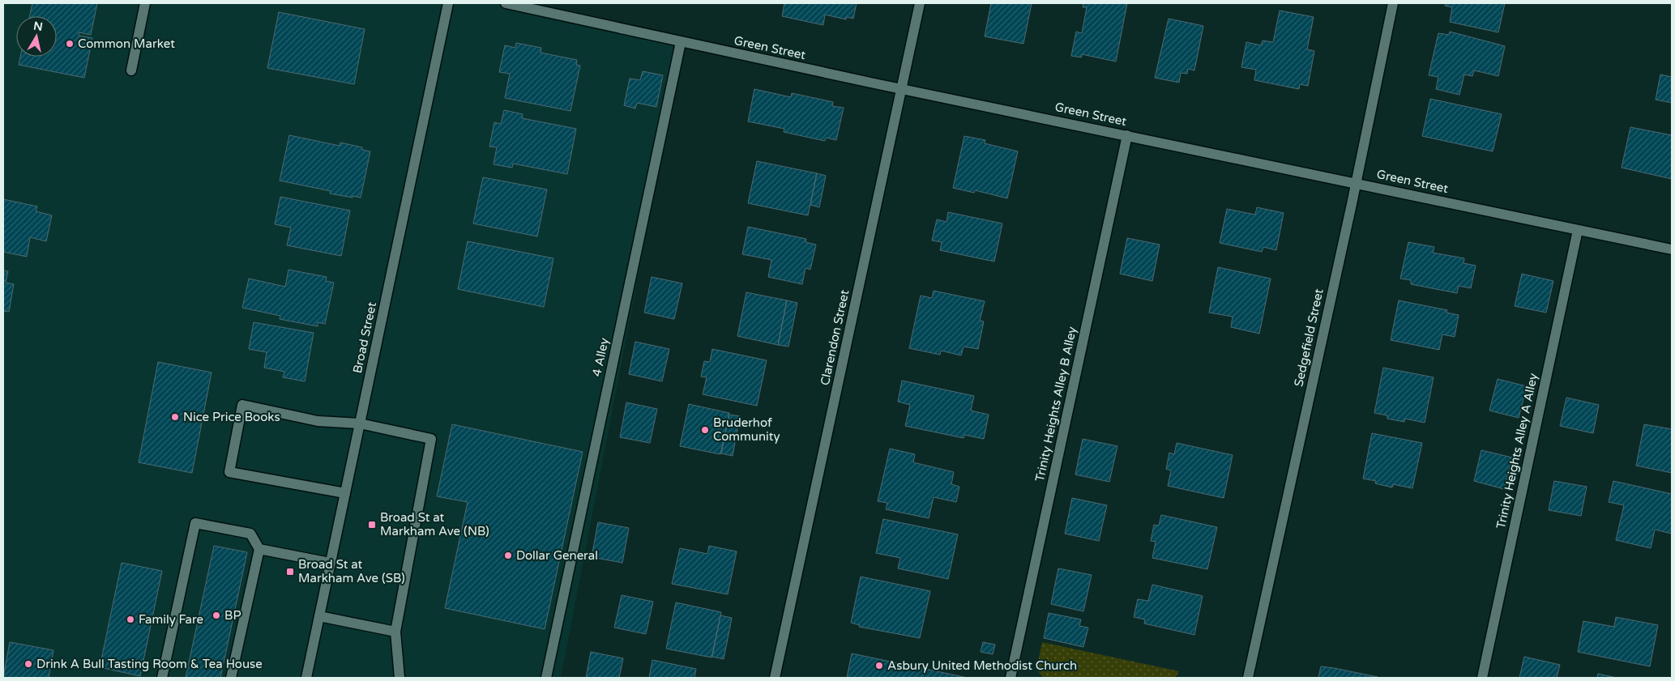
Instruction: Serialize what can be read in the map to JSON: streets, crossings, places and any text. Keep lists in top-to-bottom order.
{
  "streets": {
    "street": [
      "Green Street",
      "Broad Street",
      "Clarendon Street",
      "Sedgefield Street",
      "4 Alley",
      "Trinity Heights Alley B Alley",
      "Trinity Heights Alley A Alley"
    ]
  },
  "crossings": [
    ["Green Street", "Clarendon Street"],
    ["Green Street", "Sedgefield Street"],
    ["Green Street", "4 Alley"],
    ["Green Street", "Trinity Heights Alley B Alley"],
    ["Green Street", "Trinity Heights Alley A Alley"]
  ],
  "places": {
    "other": [
      "Common Market",
      "Nice Price Books",
      "Bruderhof Community",
      "Dollar General",
      "BP",
      "Family Fare",
      "Drink A Bull Tasting Room & Tea House",
      "Asbury United Methodist Church"
    ],
    "transit": ["Broad St at Markham Ave (NB)", "Broad St at Markham Ave (SB)"]
  },
  "north": "top"
}
